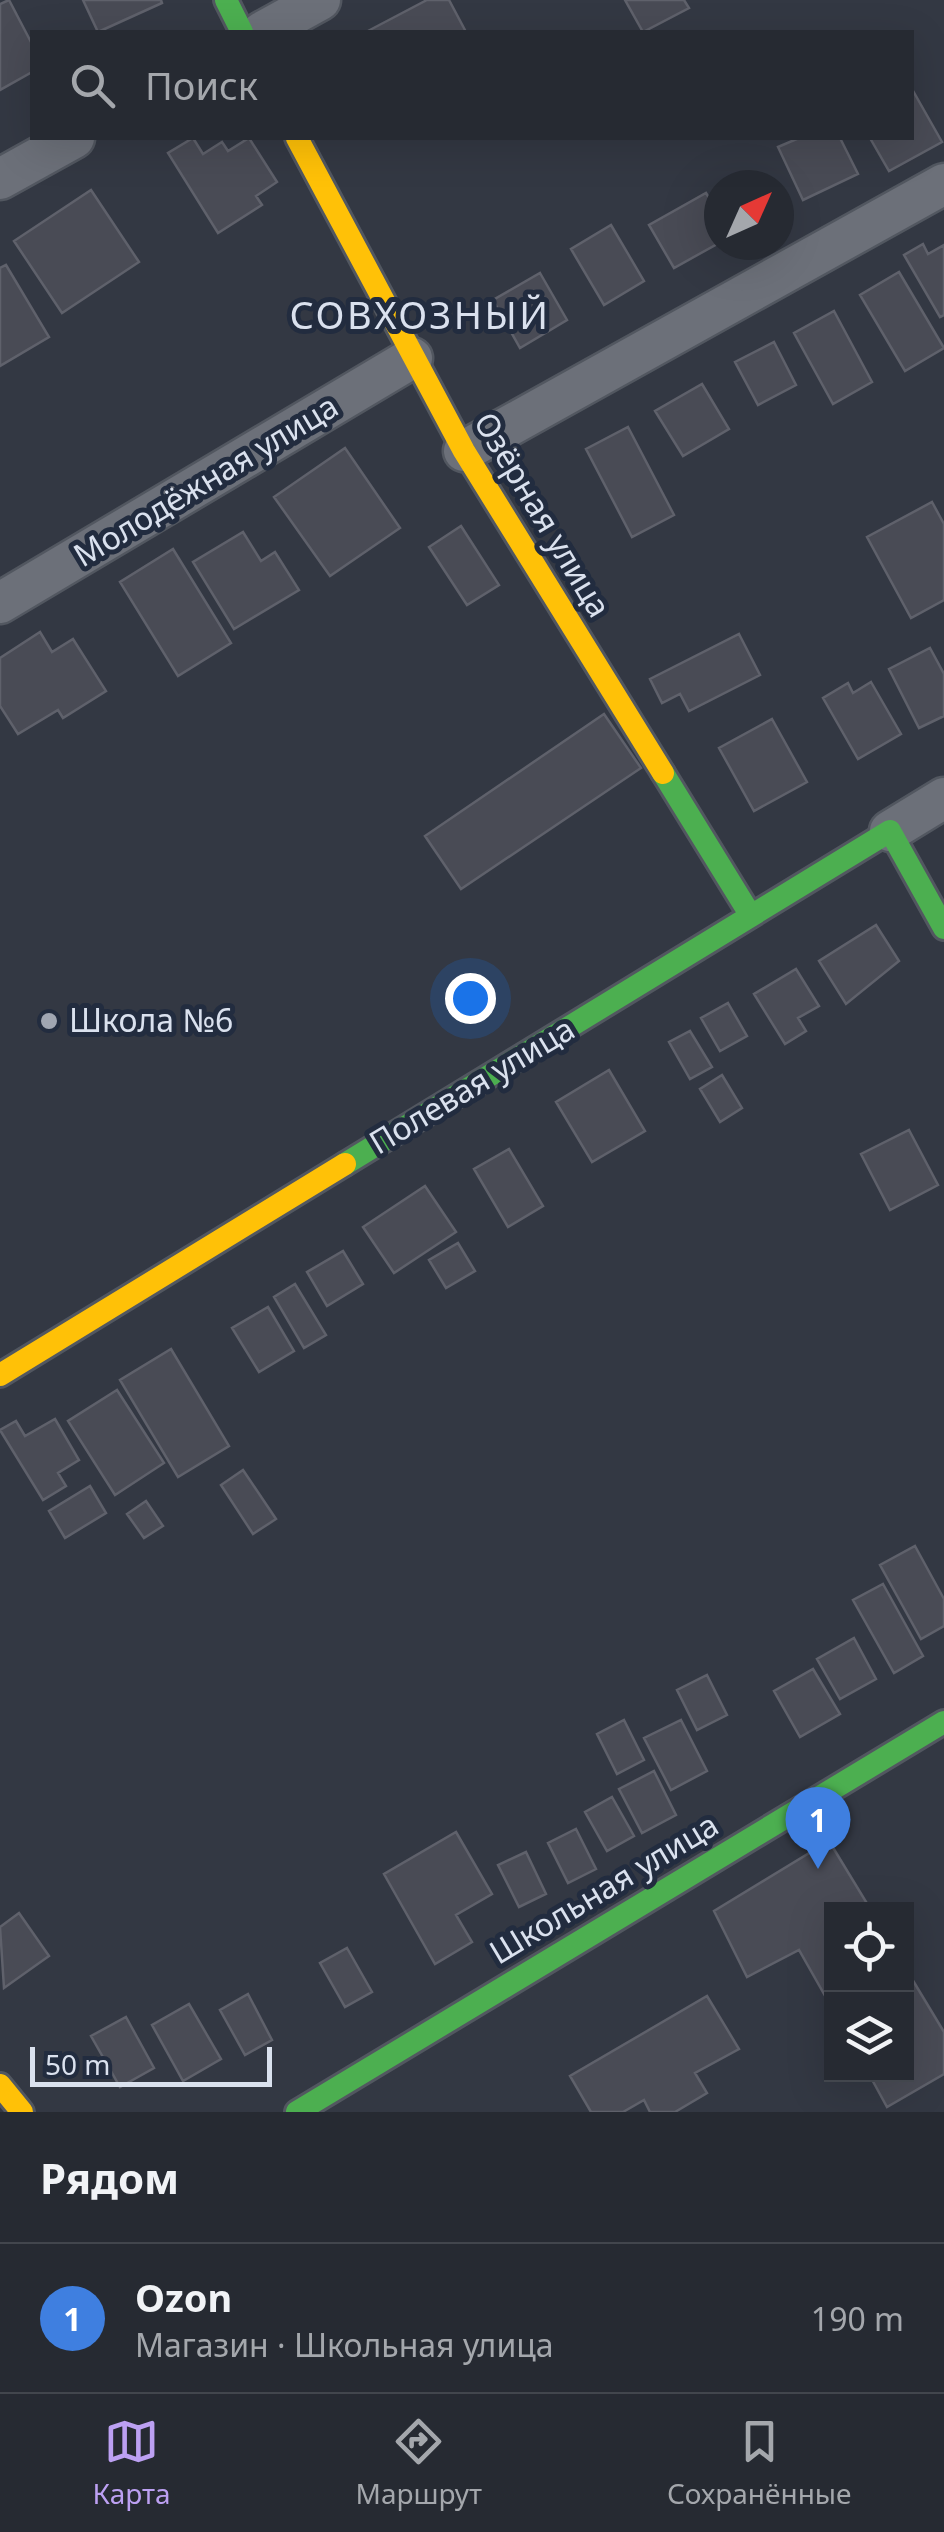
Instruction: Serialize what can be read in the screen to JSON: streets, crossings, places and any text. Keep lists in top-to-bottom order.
{
  "streets": {
    "street": [
      "Молодёжная улица",
      "Озёрная улица",
      "Полевая улица",
      "Школьная улица"
    ]
  },
  "crossings": [
    ["Молодёжная улица", "Озёрная улица"],
    ["Озёрная улица", "Полевая улица"]
  ],
  "districts": ["СОВХОЗНЫЙ"],
  "places": ["Школа №6"],
  "scale_bar": "50 m",
  "north": "top right",
  "page": {
    "search": "Поиск",
    "pins": "1",
    "scale": "50 m",
    "heading": "Рядом",
    "list": [
      {
        "mark": "1",
        "name": "Ozon",
        "note": "Магазин · Школьная улица",
        "value": "190 m"
      }
    ],
    "nav": ["Карта", "Маршрут", "Сохранённые"]
  }
}
